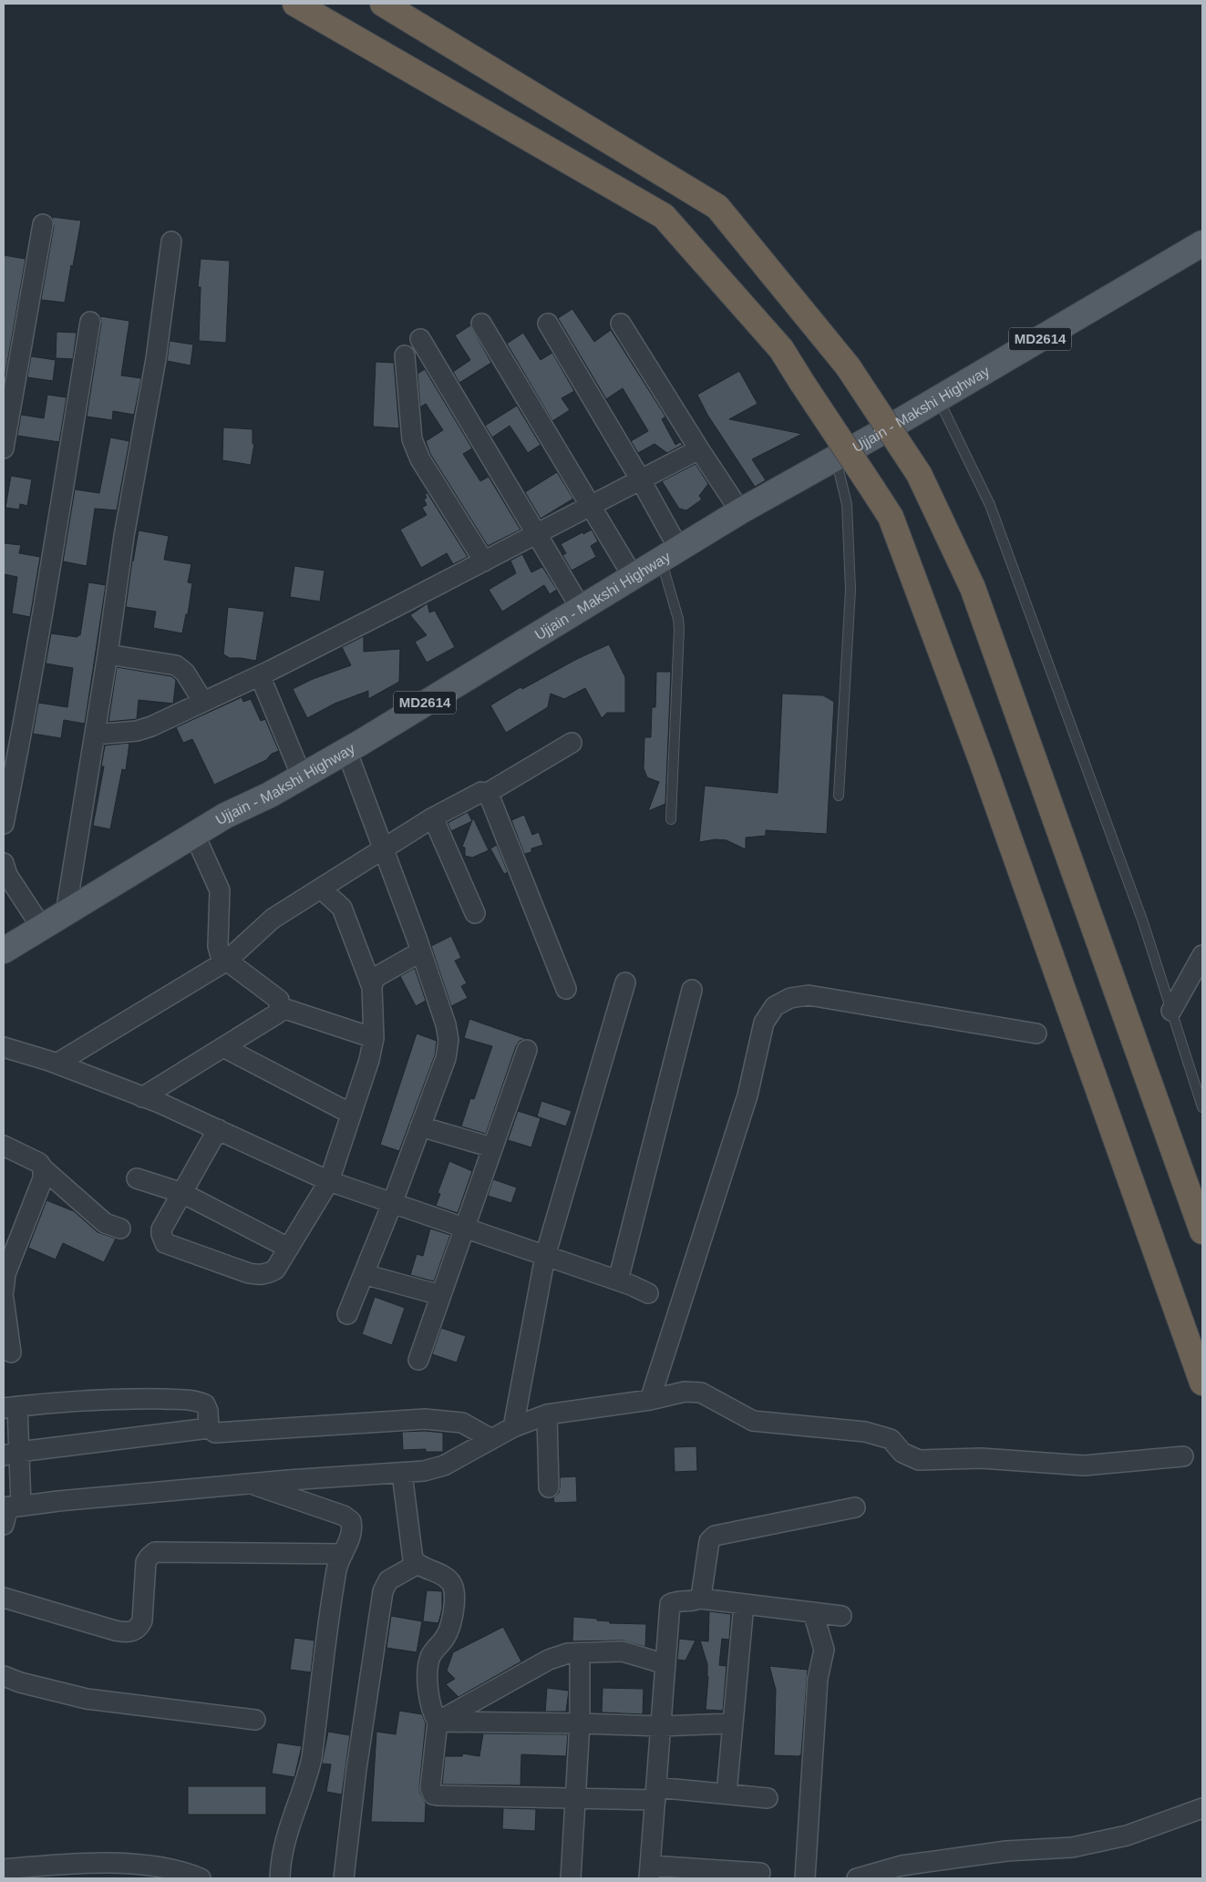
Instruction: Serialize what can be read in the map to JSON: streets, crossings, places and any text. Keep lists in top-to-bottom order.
{
  "streets": {
    "main road": ["MD2614", "Ujjain - Makshi Highway"]
  }
}
